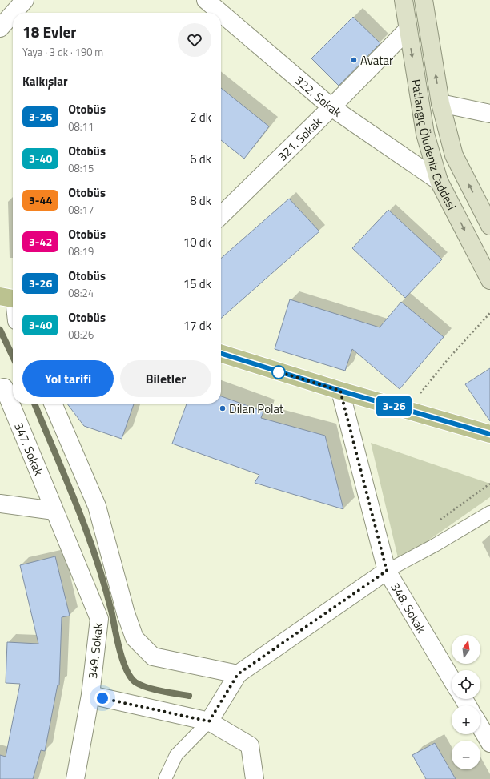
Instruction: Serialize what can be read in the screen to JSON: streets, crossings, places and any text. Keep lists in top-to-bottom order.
{
  "streets": {
    "main road": ["Patlangıç Öludeniz Caddesi"],
    "street": [
      "322. Sokak",
      "321. Sokak",
      "347. Sokak",
      "348. Sokak",
      "349. Sokak"
    ]
  },
  "crossings": [
    ["322. Sokak", "321. Sokak"],
    ["322. Sokak", "Patlangıç Öludeniz Caddesi"],
    ["321. Sokak", "Patlangıç Öludeniz Caddesi"],
    ["347. Sokak", "349. Sokak"]
  ],
  "places": ["Avatar", "Dilan Polat"],
  "lines": ["bus line 3-26"],
  "north": "top",
  "page": {
    "on_map": "3-26",
    "heading": [
      ["18 Evler", "Yaya · 3 dk · 190 m"],
      "Kalkışlar"
    ],
    "list": [
      {
        "mark": "3-26",
        "name": "Otobüs",
        "note": "08:11",
        "value": "2 dk"
      },
      {
        "mark": "3-40",
        "name": "Otobüs",
        "note": "08:15",
        "value": "6 dk"
      },
      {
        "mark": "3-44",
        "name": "Otobüs",
        "note": "08:17",
        "value": "8 dk"
      },
      {
        "mark": "3-42",
        "name": "Otobüs",
        "note": "08:19",
        "value": "10 dk"
      },
      {
        "mark": "3-26",
        "name": "Otobüs",
        "note": "08:24",
        "value": "15 dk"
      },
      {
        "mark": "3-40",
        "name": "Otobüs",
        "note": "08:26",
        "value": "17 dk"
      }
    ],
    "buttons": ["Yol tarifi", "Biletler"],
    "map_buttons": ["+", "−"]
  }
}
